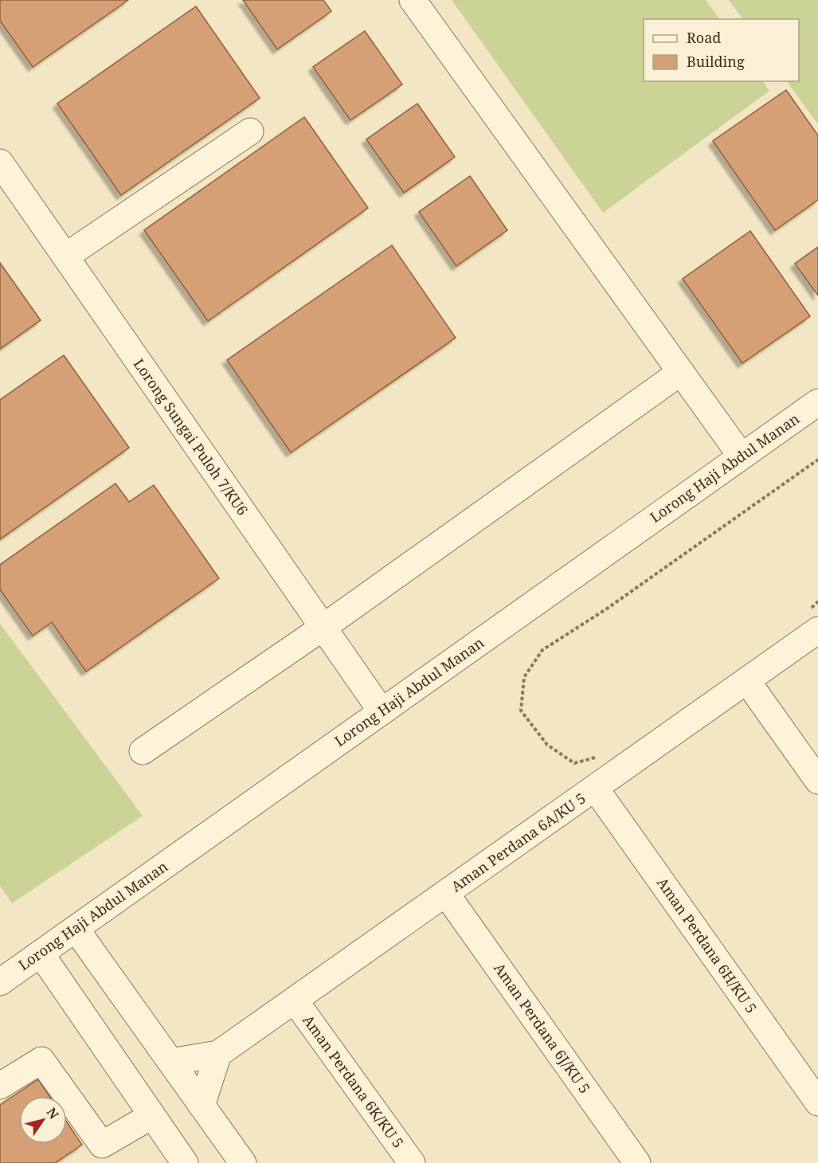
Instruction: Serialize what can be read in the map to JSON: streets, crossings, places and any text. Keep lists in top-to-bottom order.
{
  "streets": {
    "street": [
      "Lorong Sungai Puloh 7/KU6",
      "Lorong Haji Abdul Manan",
      "Aman Perdana 6A/KU 5",
      "Aman Perdana 6H/KU 5",
      "Aman Perdana 6J/KU 5",
      "Aman Perdana 6K/KU 5"
    ]
  },
  "crossings": [
    ["Lorong Sungai Puloh 7/KU6", "Lorong Haji Abdul Manan"],
    ["Aman Perdana 6A/KU 5", "Aman Perdana 6H/KU 5"],
    ["Aman Perdana 6A/KU 5", "Aman Perdana 6J/KU 5"],
    ["Aman Perdana 6A/KU 5", "Aman Perdana 6K/KU 5"]
  ],
  "legend": ["Road", "Building"],
  "north": "top right"
}
